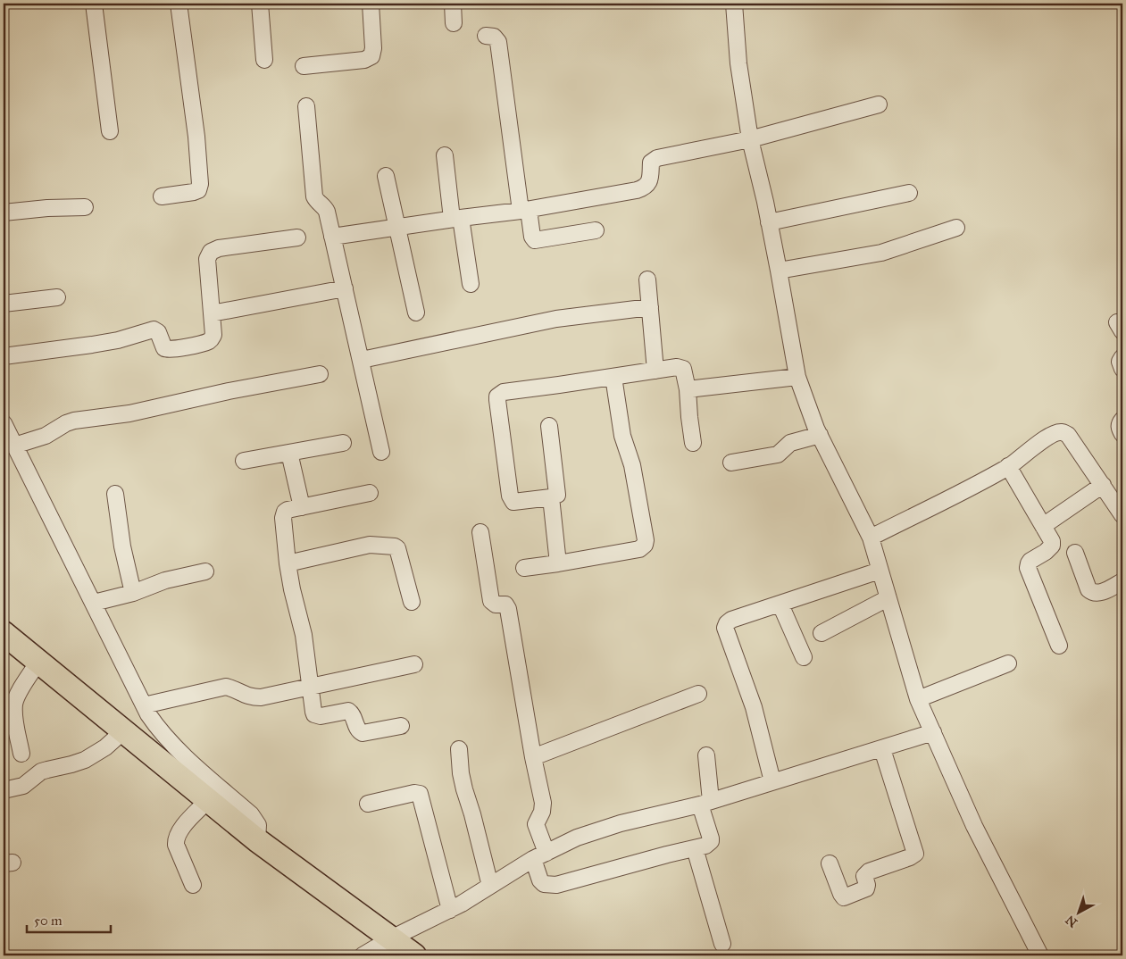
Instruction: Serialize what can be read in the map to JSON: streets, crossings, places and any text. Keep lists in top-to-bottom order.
{
  "scale_bar": "50 m",
  "north": "bottom left"
}
